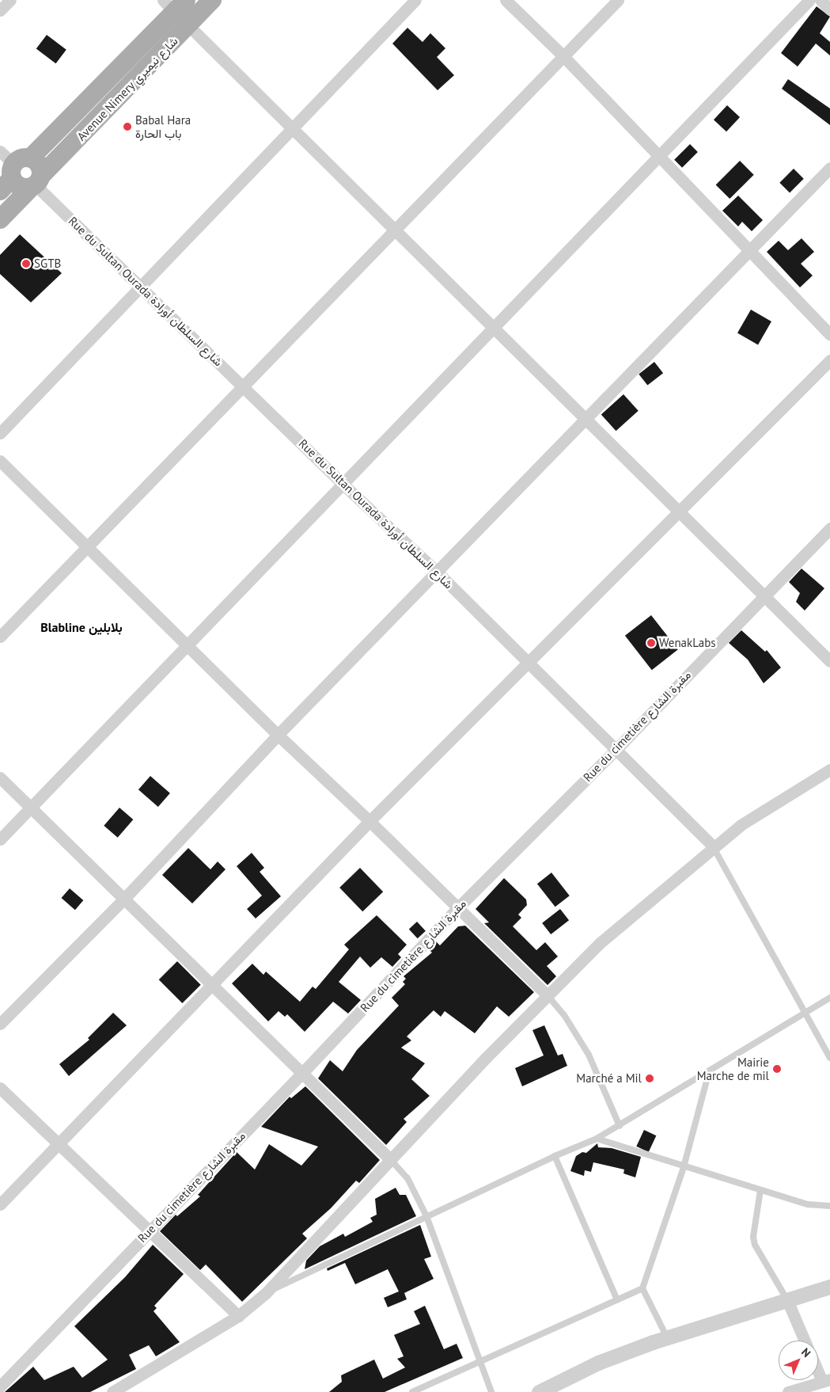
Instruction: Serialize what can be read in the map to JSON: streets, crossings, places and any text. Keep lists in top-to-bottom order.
{
  "streets": {
    "main road": ["Avenue Nimery شارع نيميري"],
    "street": ["Rue du Sultan Ourada شارع السلطان أورادة", "Rue du cimetière مقبرة الشارع"]
  },
  "crossings": [
    ["Avenue Nimery شارع نيميري", "Rue du Sultan Ourada شارع السلطان أورادة"],
    ["Rue du Sultan Ourada شارع السلطان أورادة", "Rue du cimetière مقبرة الشارع"]
  ],
  "districts": ["Blabline بلابلين"],
  "places": [
    "Babal Hara باب الحارة",
    "SGTB",
    "WenakLabs",
    "Mairie Marche de mil",
    "Marché a Mil"
  ],
  "north": "top right"
}
